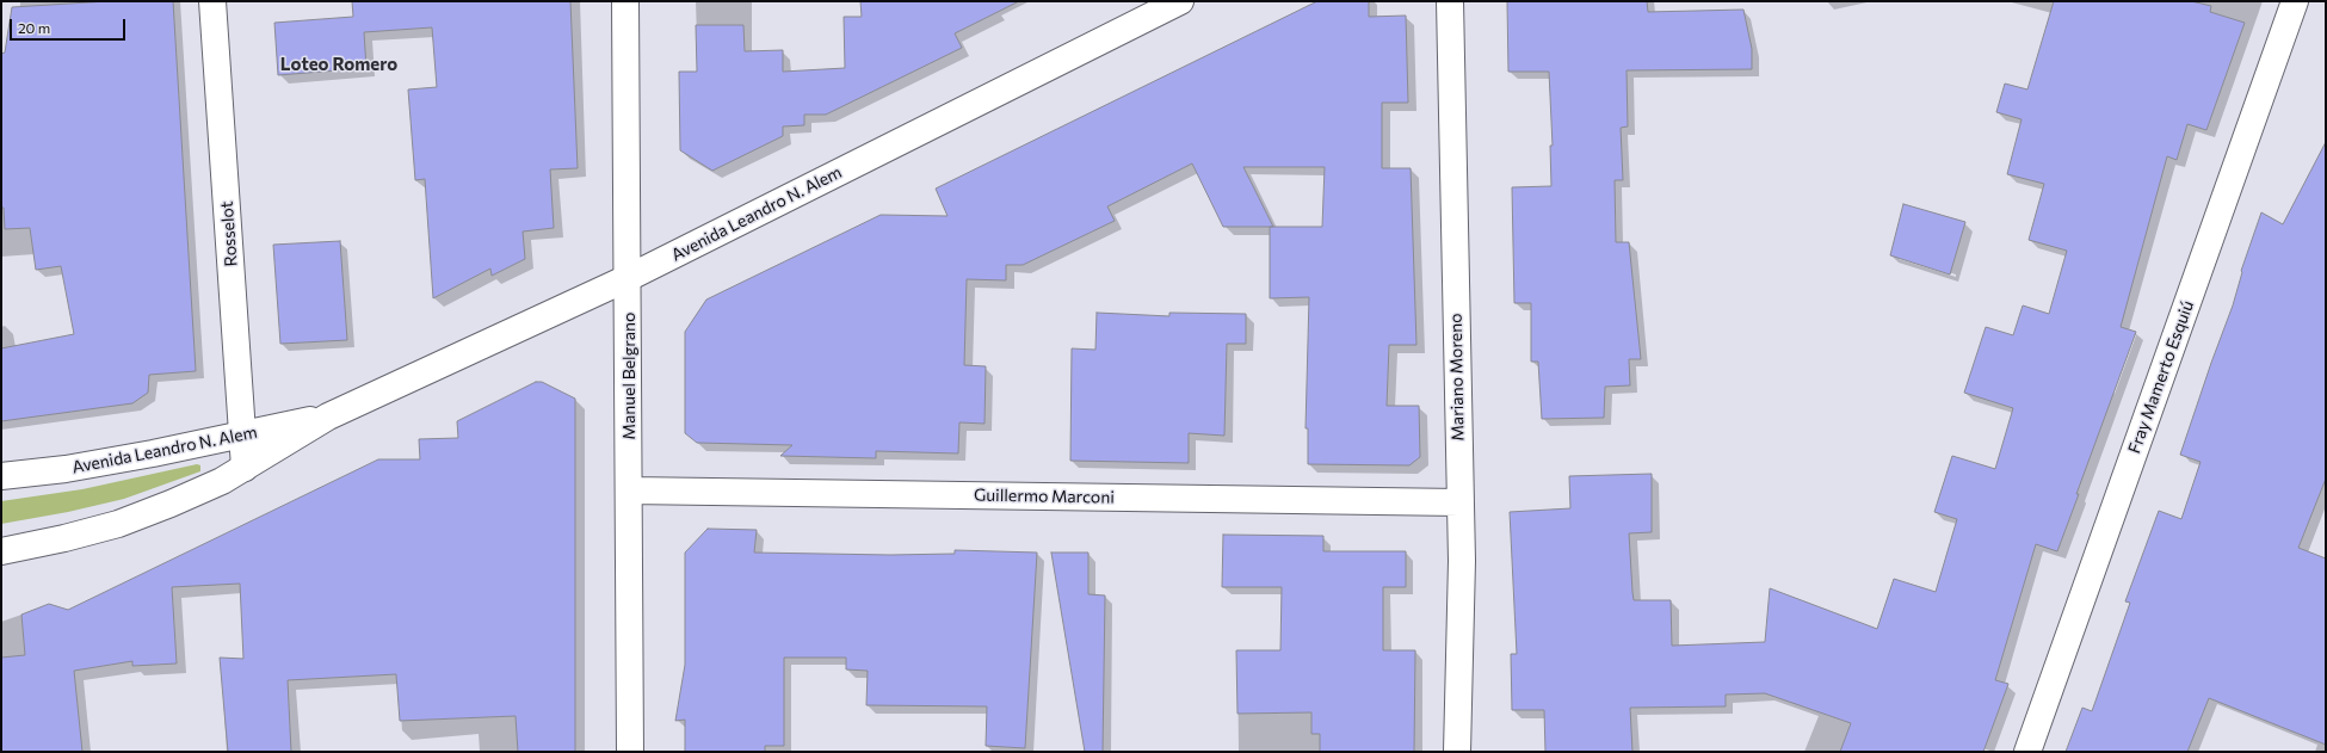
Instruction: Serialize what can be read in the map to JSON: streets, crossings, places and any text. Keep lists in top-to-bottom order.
{
  "streets": {
    "street": [
      "Avenida Leandro N. Alem",
      "Rosselot",
      "Manuel Belgrano",
      "Mariano Moreno",
      "Fray Mamerto Esquiú",
      "Guillermo Marconi"
    ]
  },
  "crossings": [
    ["Avenida Leandro N. Alem", "Rosselot"],
    ["Avenida Leandro N. Alem", "Manuel Belgrano"],
    ["Manuel Belgrano", "Guillermo Marconi"],
    ["Mariano Moreno", "Guillermo Marconi"]
  ],
  "districts": ["Loteo Romero"],
  "scale_bar": "20 m"
}
